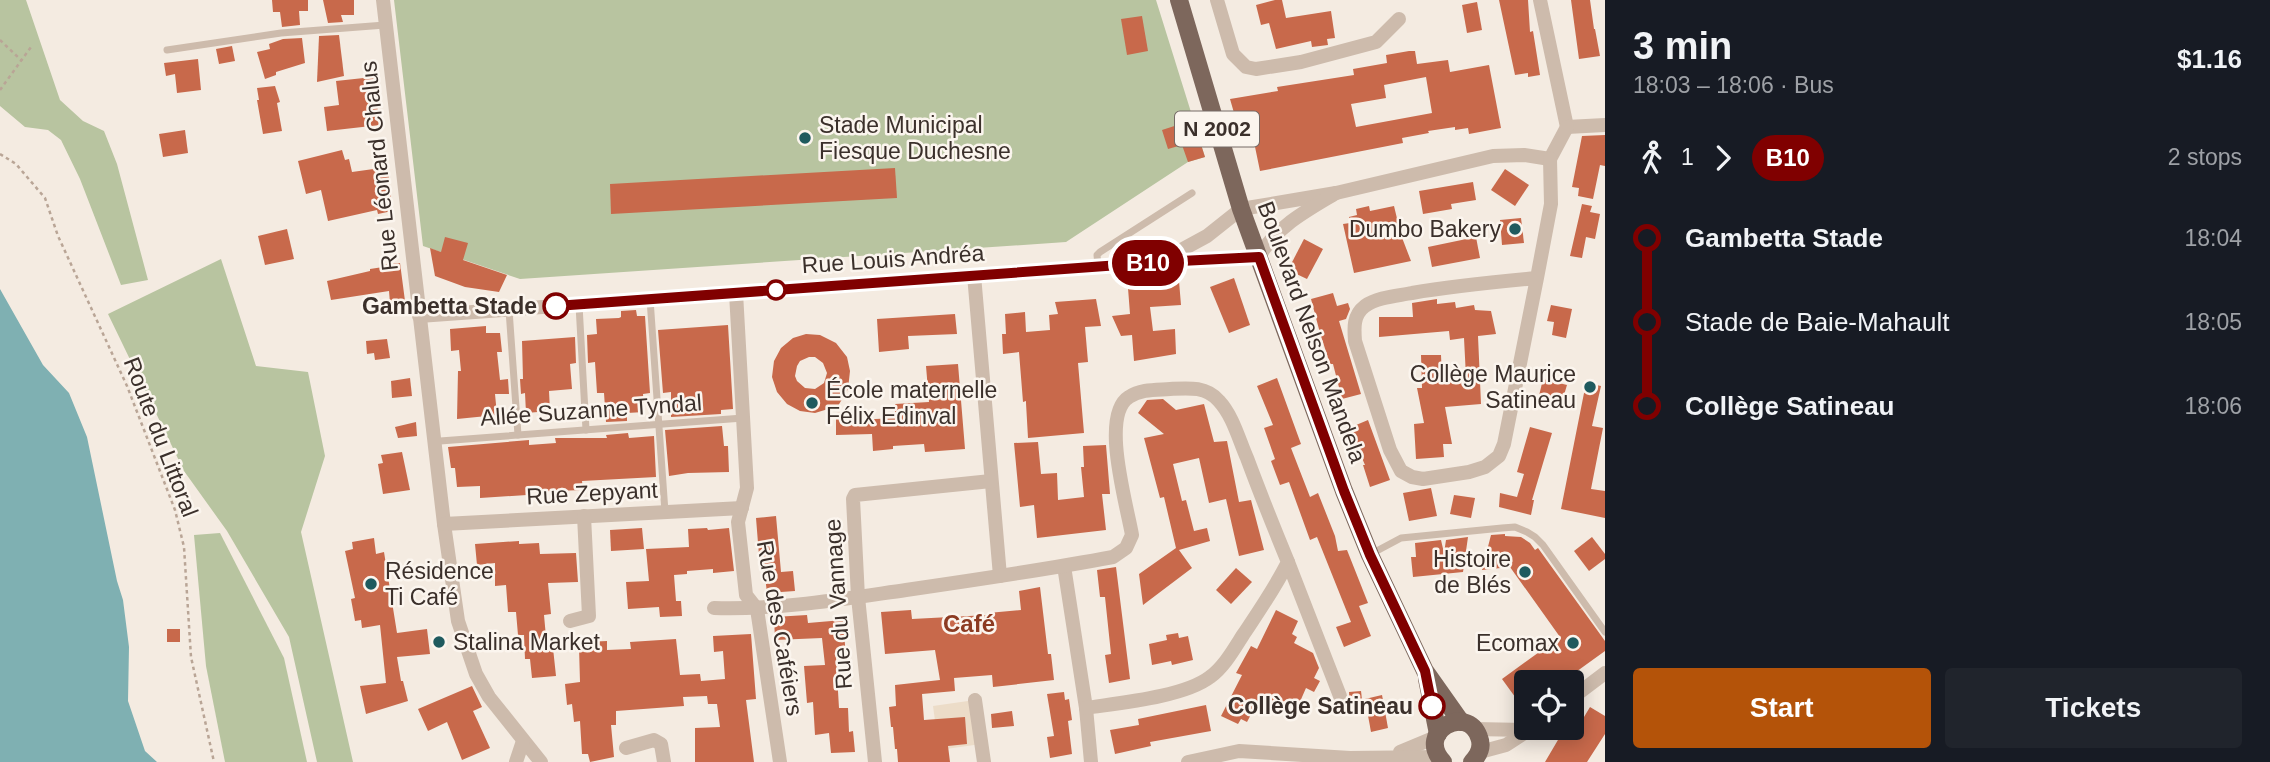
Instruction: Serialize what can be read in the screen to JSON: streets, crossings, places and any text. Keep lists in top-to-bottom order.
{
  "streets": {
    "main road": ["N 2002", "Boulevard Nelson Mandela"],
    "street": [
      "Rue Léonard Chalus",
      "Rue Louis Andréa",
      "Rue Zepyant",
      "Rue du Vannage",
      "Rue des Caféiers"
    ],
    "lane": ["Allée Suzanne Tyndal"],
    "path": ["Route du Littoral"]
  },
  "crossings": [
    ["Rue Léonard Chalus", "Rue Louis Andréa"],
    ["Rue Léonard Chalus", "Rue Zepyant"],
    ["Rue Louis Andréa", "Boulevard Nelson Mandela"],
    ["Rue Louis Andréa", "Rue des Caféiers"],
    ["Allée Suzanne Tyndal", "Rue des Caféiers"],
    ["Rue Zepyant", "Rue des Caféiers"]
  ],
  "districts": ["Café"],
  "places": [
    "Stade Municipal Fiesque Duchesne",
    "Dumbo Bakery",
    "Gambetta Stade",
    "Collège Maurice Satineau",
    "École maternelle Félix Edinval",
    "Histoire de Blés",
    "Résidence Ti Café",
    "Stalina Market",
    "Ecomax",
    "Collège Satineau"
  ],
  "lines": ["bus line B10"],
  "page": {
    "on_map": "B10",
    "heading": ["3 min", "18:03 – 18:06 · Bus", "$1.16"],
    "legs": ["1", "B10", "2 stops"],
    "list": [
      {
        "name": "Gambetta Stade",
        "value": "18:04"
      },
      {
        "name": "Stade de Baie-Mahault",
        "value": "18:05"
      },
      {
        "name": "Collège Satineau",
        "value": "18:06"
      }
    ],
    "buttons": ["Start", "Tickets"]
  }
}
